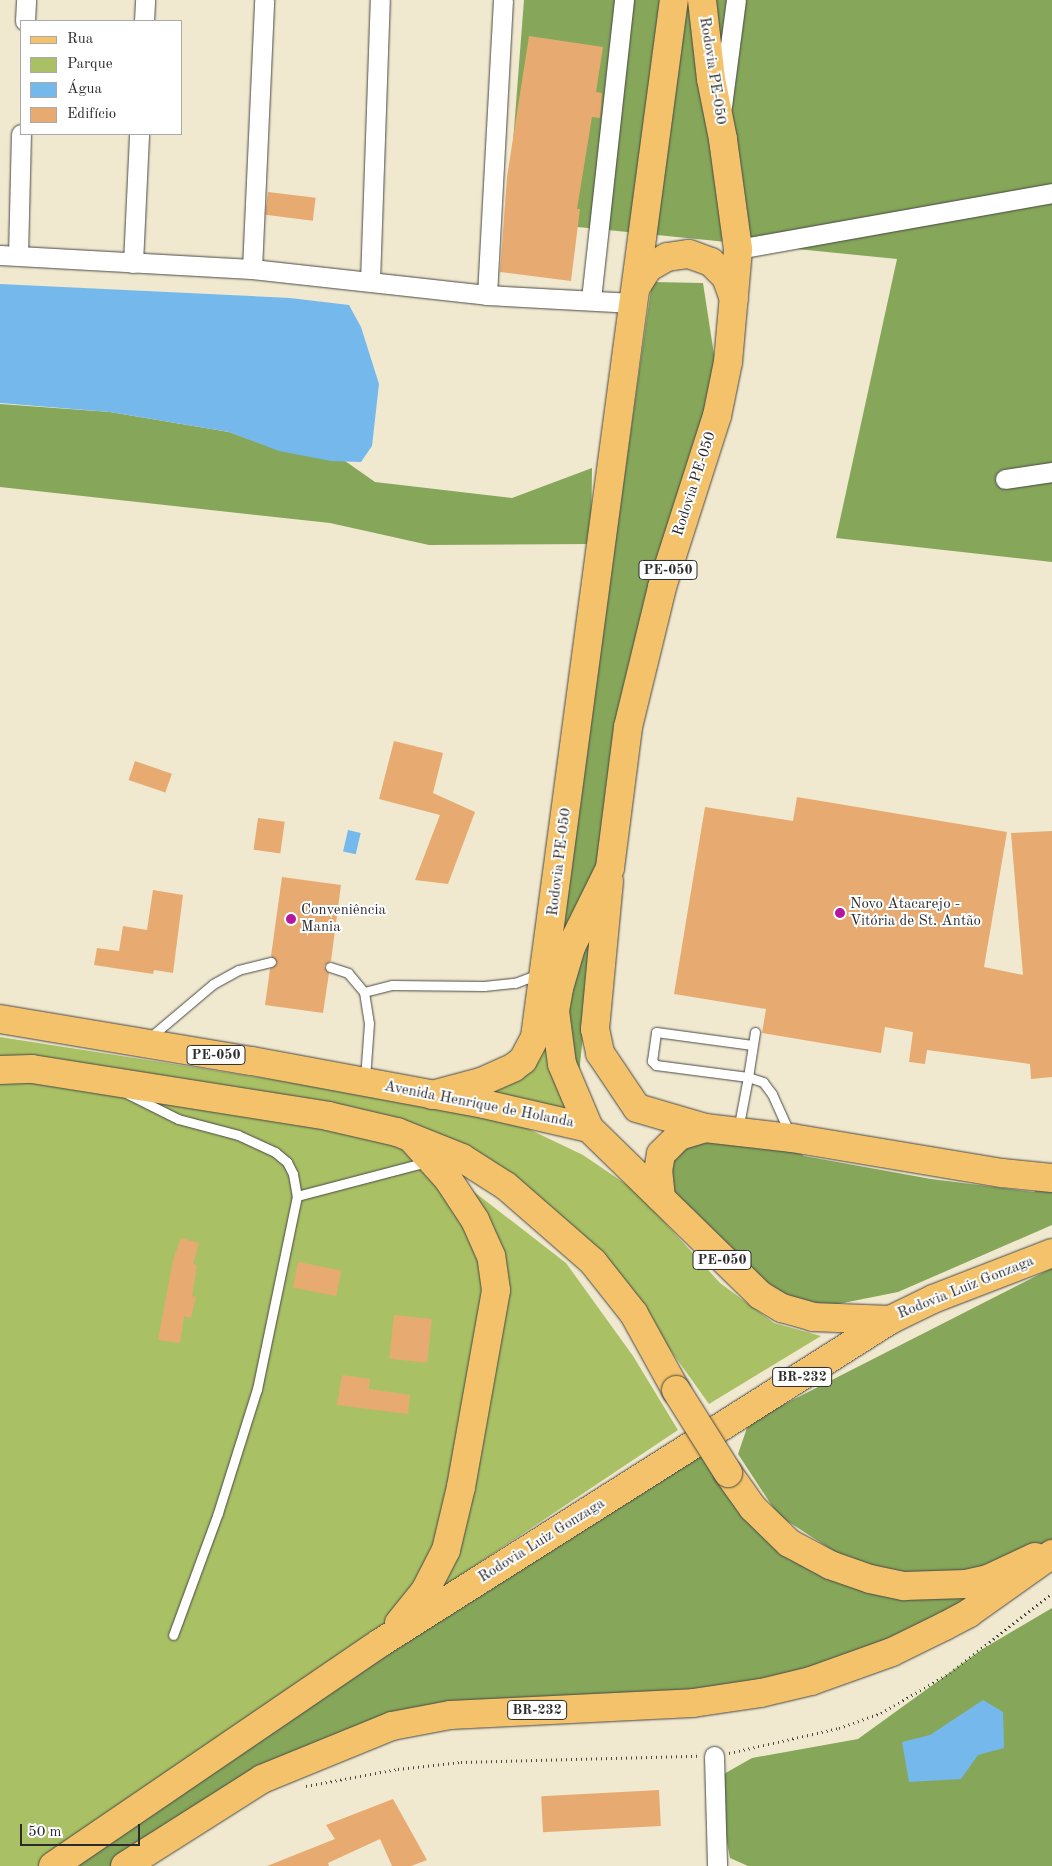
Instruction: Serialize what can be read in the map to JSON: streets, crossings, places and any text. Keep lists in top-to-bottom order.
{
  "streets": {
    "main road": [
      "Rodovia PE-050",
      "PE-050",
      "Avenida Henrique de Holanda",
      "Rodovia Luiz Gonzaga",
      "BR-232"
    ]
  },
  "crossings": [
    ["Rodovia PE-050", "Avenida Henrique de Holanda"],
    ["Avenida Henrique de Holanda", "Rodovia Luiz Gonzaga"]
  ],
  "places": ["Novo Atacarejo - Vitória de St. Antão", "Conveniência Mania"],
  "legend": [
    "Rua",
    "Parque",
    "Água",
    "Edifício"
  ],
  "scale_bar": "50 m"
}
